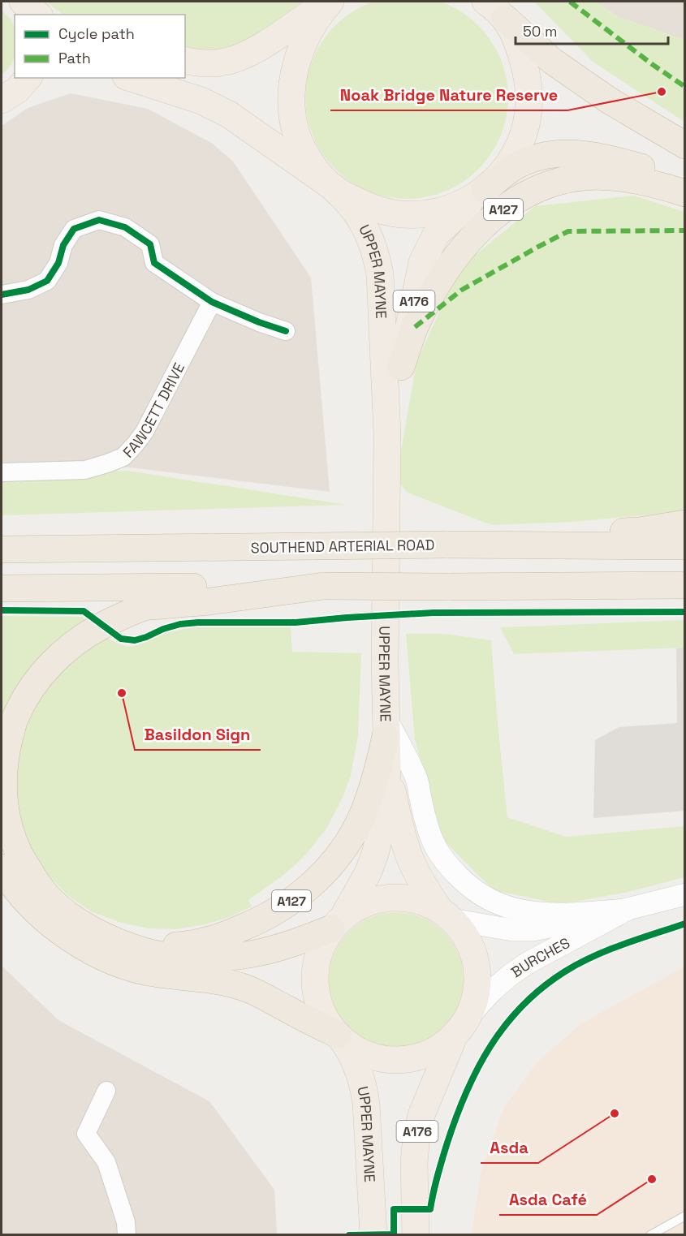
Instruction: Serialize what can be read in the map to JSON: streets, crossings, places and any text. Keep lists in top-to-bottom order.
{
  "streets": {
    "highway": ["A127", "SOUTHEND ARTERIAL ROAD"],
    "main road": ["UPPER MAYNE", "A176"],
    "street": ["FAWCETT DRIVE", "BURCHES"]
  },
  "crossings": [
    ["A127", "UPPER MAYNE"],
    ["A127", "A176"],
    ["A127", "BURCHES"],
    ["UPPER MAYNE", "A176"],
    ["UPPER MAYNE", "BURCHES"],
    ["A176", "BURCHES"]
  ],
  "places": [
    "Noak Bridge Nature Reserve",
    "Basildon Sign",
    "Asda",
    "Asda Café"
  ],
  "legend": ["Cycle path", "Path"],
  "scale_bar": "50 m"
}
